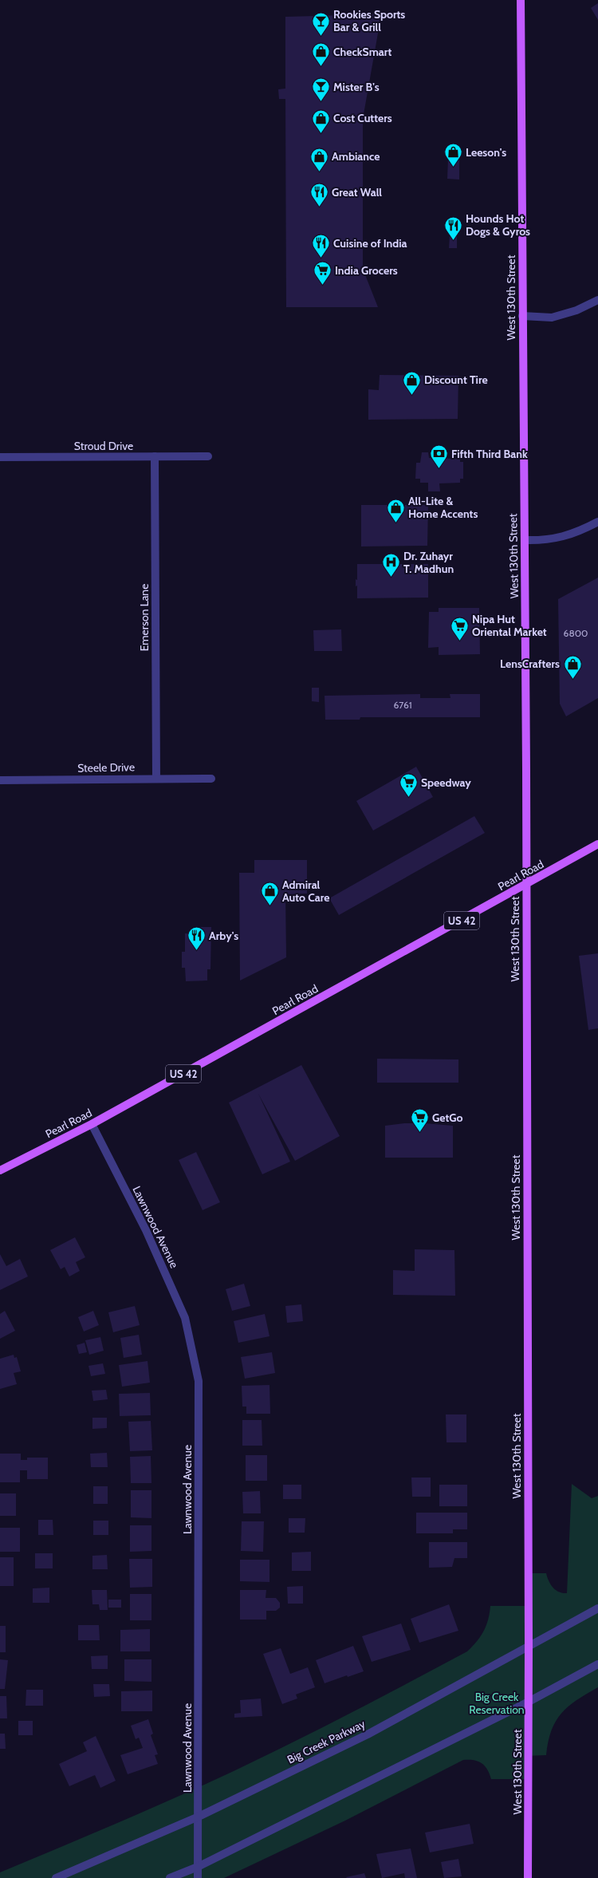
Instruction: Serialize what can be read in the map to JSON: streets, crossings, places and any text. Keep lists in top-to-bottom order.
{
  "streets": {
    "main road": ["West 130th Street", "Pearl Road", "US 42"],
    "street": [
      "Stroud Drive",
      "Emerson Lane",
      "Steele Drive",
      "Lawnwood Avenue",
      "Big Creek Parkway"
    ]
  },
  "crossings": [
    ["West 130th Street", "Pearl Road"],
    ["West 130th Street", "Big Creek Parkway"],
    ["Stroud Drive", "Emerson Lane"],
    ["Emerson Lane", "Steele Drive"],
    ["Pearl Road", "Lawnwood Avenue"],
    ["Lawnwood Avenue", "Big Creek Parkway"]
  ],
  "parks": ["Big Creek Reservation"],
  "places": {
    "bar": ["Rookies Sports Bar & Grill", "Mister B's"],
    "shop": [
      "CheckSmart",
      "Cost Cutters",
      "Leeson's",
      "Ambiance",
      "Discount Tire",
      "All-Lite & Home Accents",
      "LensCrafters",
      "Admiral Auto Care"
    ],
    "restaurant": [
      "Great Wall",
      "Hounds Hot Dogs & Gyros",
      "Cuisine of India",
      "Arby's"
    ],
    "supermarket": [
      "India Grocers",
      "Nipa Hut Oriental Market",
      "Speedway",
      "GetGo"
    ],
    "bank": ["Fifth Third Bank"],
    "hospital": ["Dr. Zuhayr T. Madhun"]
  },
  "house_numbers": ["6800", "6761"]
}
